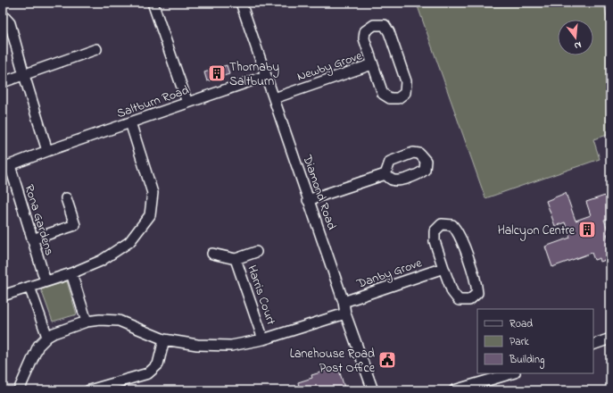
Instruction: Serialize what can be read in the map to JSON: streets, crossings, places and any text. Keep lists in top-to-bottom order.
{
  "streets": {
    "street": [
      "Newby Grove",
      "Saltburn Road",
      "Diamond Road",
      "Rona Gardens",
      "Danby Grove",
      "Harris Court"
    ]
  },
  "crossings": [
    ["Newby Grove", "Diamond Road"],
    ["Saltburn Road", "Diamond Road"],
    ["Saltburn Road", "Rona Gardens"],
    ["Diamond Road", "Danby Grove"]
  ],
  "places": {
    "building": ["Thornaby Saltburn", "Halcyon Centre"],
    "public building": ["Lanehouse Road Post Office"]
  },
  "legend": ["Road", "Park", "Building"],
  "north": "bottom"
}
